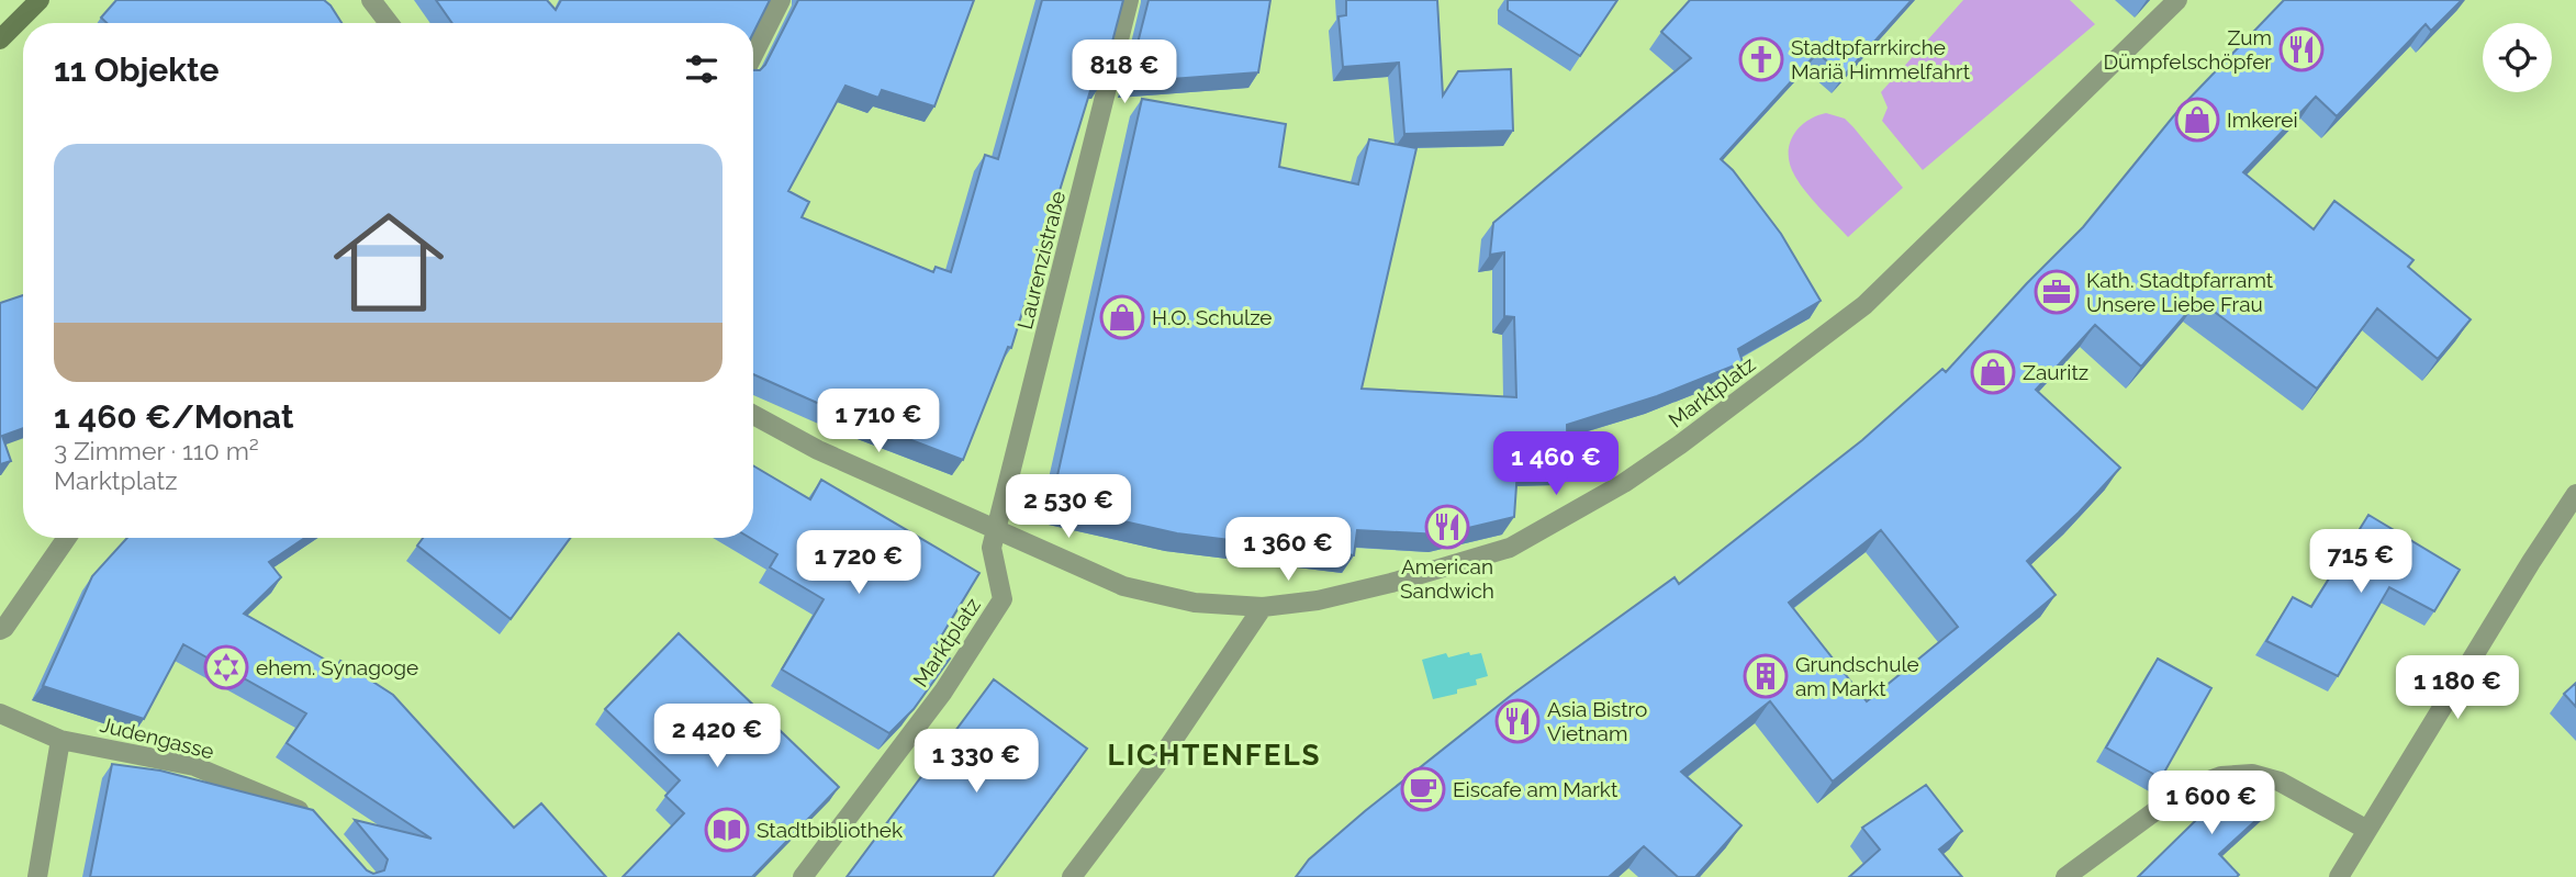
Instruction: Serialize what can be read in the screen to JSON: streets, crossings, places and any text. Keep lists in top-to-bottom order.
{
  "streets": {
    "street": ["Laurenzistraße", "Marktplatz", "Judengasse"]
  },
  "crossings": [
    ["Laurenzistraße", "Marktplatz"]
  ],
  "districts": ["LICHTENFELS"],
  "places": {
    "restaurant": ["Zum Dümpfelschöpfer", "American Sandwich", "Asia Bistro Vietnam"],
    "church": ["Stadtpfarrkirche Mariä Himmelfahrt"],
    "shop": ["Imkerei", "H.O. Schulze", "Zauritz"],
    "office": ["Kath. Stadtpfarramt Unsere Liebe Frau"],
    "synagogue": ["ehem. Synagoge"],
    "building": ["Grundschule am Markt"],
    "cafe": ["Eiscafe am Markt"],
    "library": ["Stadtbibliothek"]
  },
  "page": {
    "heading": "11 Objekte",
    "price": [
      "818 €",
      "1 710 €",
      "1 460 €",
      "2 530 €",
      "1 360 €",
      "715 €",
      "1 720 €",
      "1 180 €",
      "2 420 €",
      "1 330 €",
      "1 600 €"
    ],
    "list": [
      {
        "name": "1 460 €/Monat",
        "note": "3 Zimmer · 110 m² · Marktplatz"
      }
    ]
  }
}
